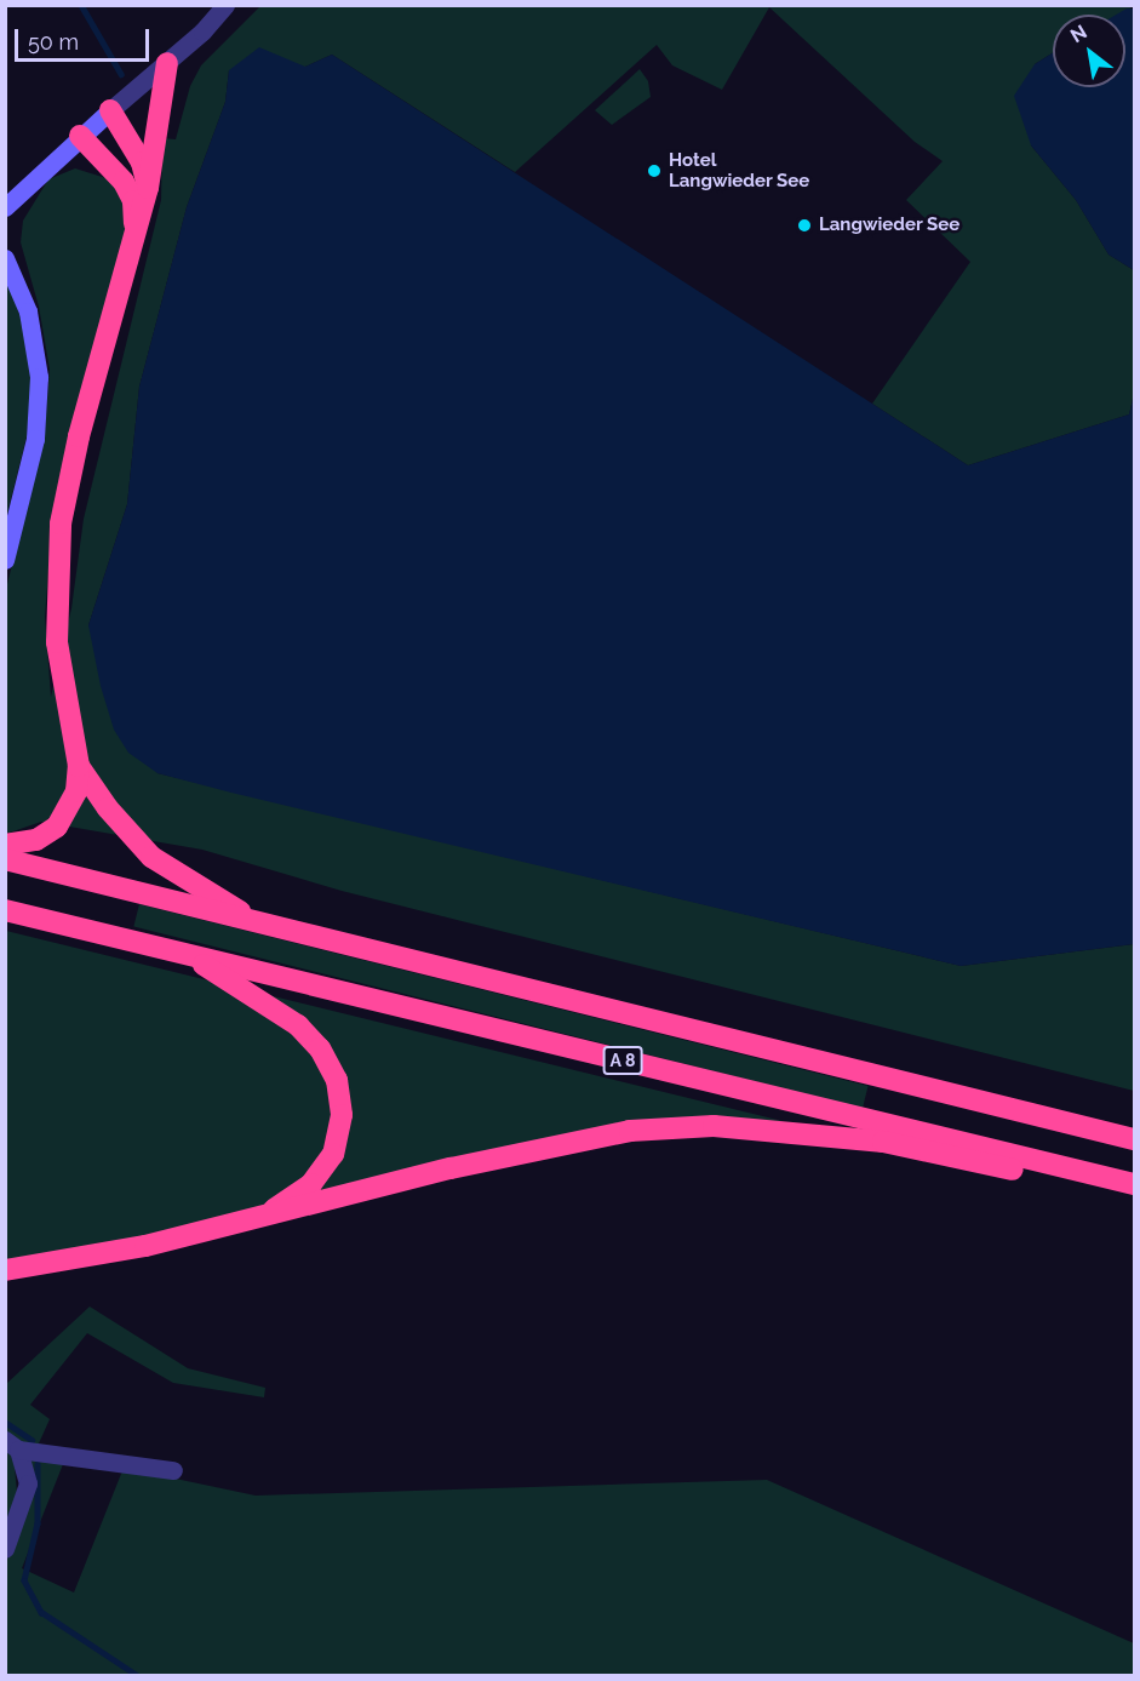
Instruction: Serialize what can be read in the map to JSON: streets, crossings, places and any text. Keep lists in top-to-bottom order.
{
  "streets": {
    "highway": ["A 8"]
  },
  "places": ["Hotel Langwieder See", "Langwieder See"],
  "scale_bar": "50 m",
  "north": "top left"
}
